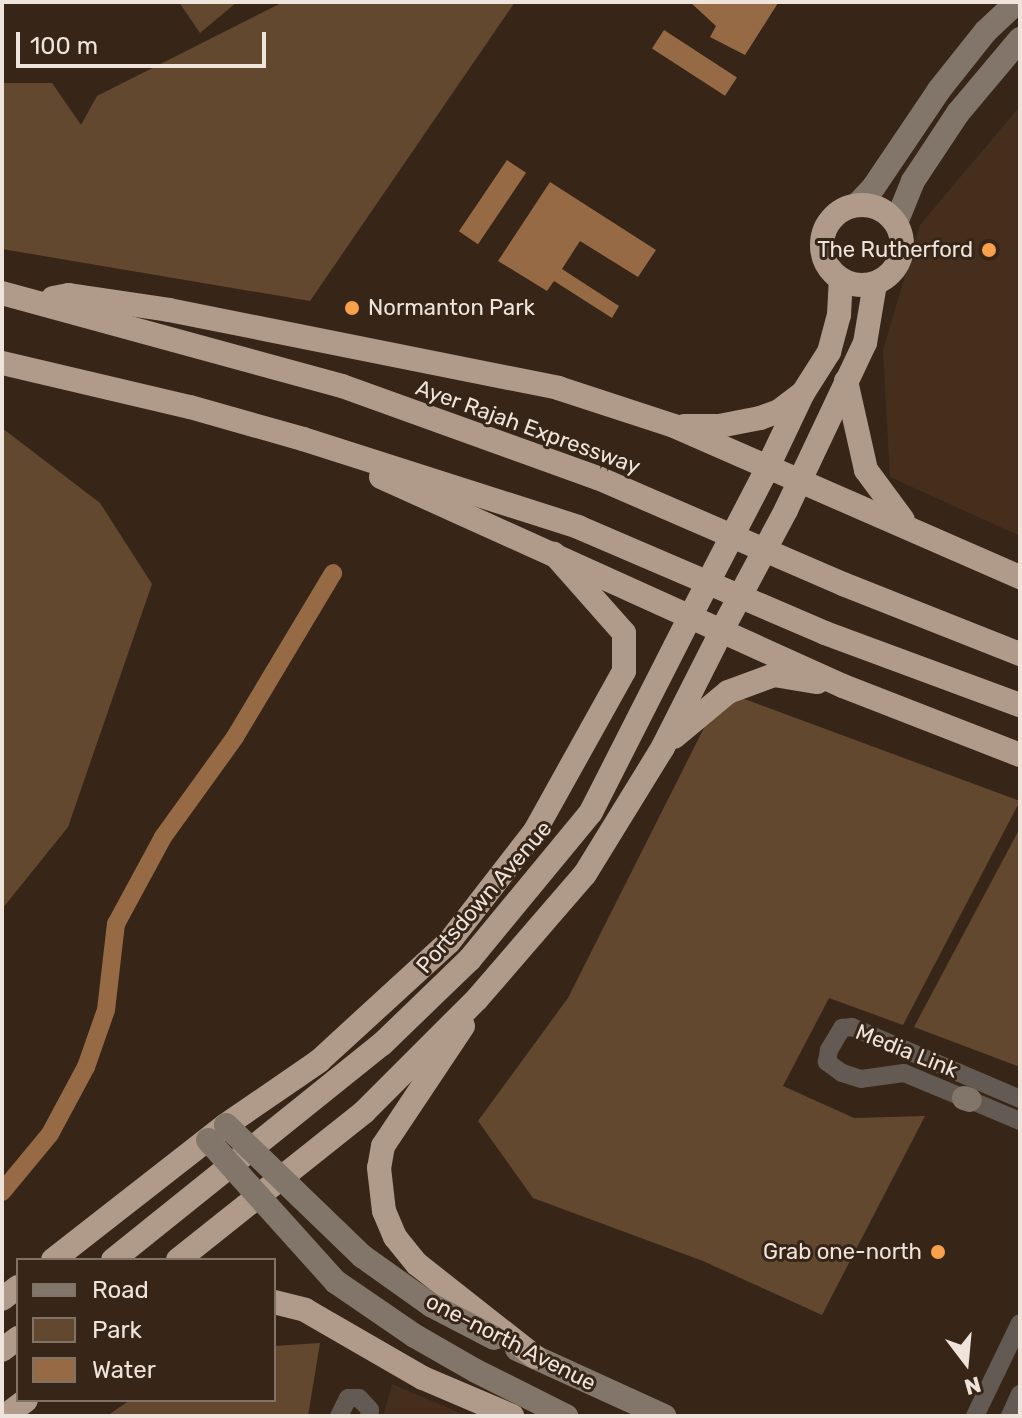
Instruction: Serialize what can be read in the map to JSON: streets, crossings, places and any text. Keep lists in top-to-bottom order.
{
  "streets": {
    "highway": ["Ayer Rajah Expressway", "Portsdown Avenue"],
    "street": ["Media Link", "one-north Avenue"]
  },
  "places": ["The Rutherford", "Normanton Park", "Grab one-north"],
  "legend": ["Road", "Park", "Water"],
  "scale_bar": "100 m",
  "north": "bottom"
}
